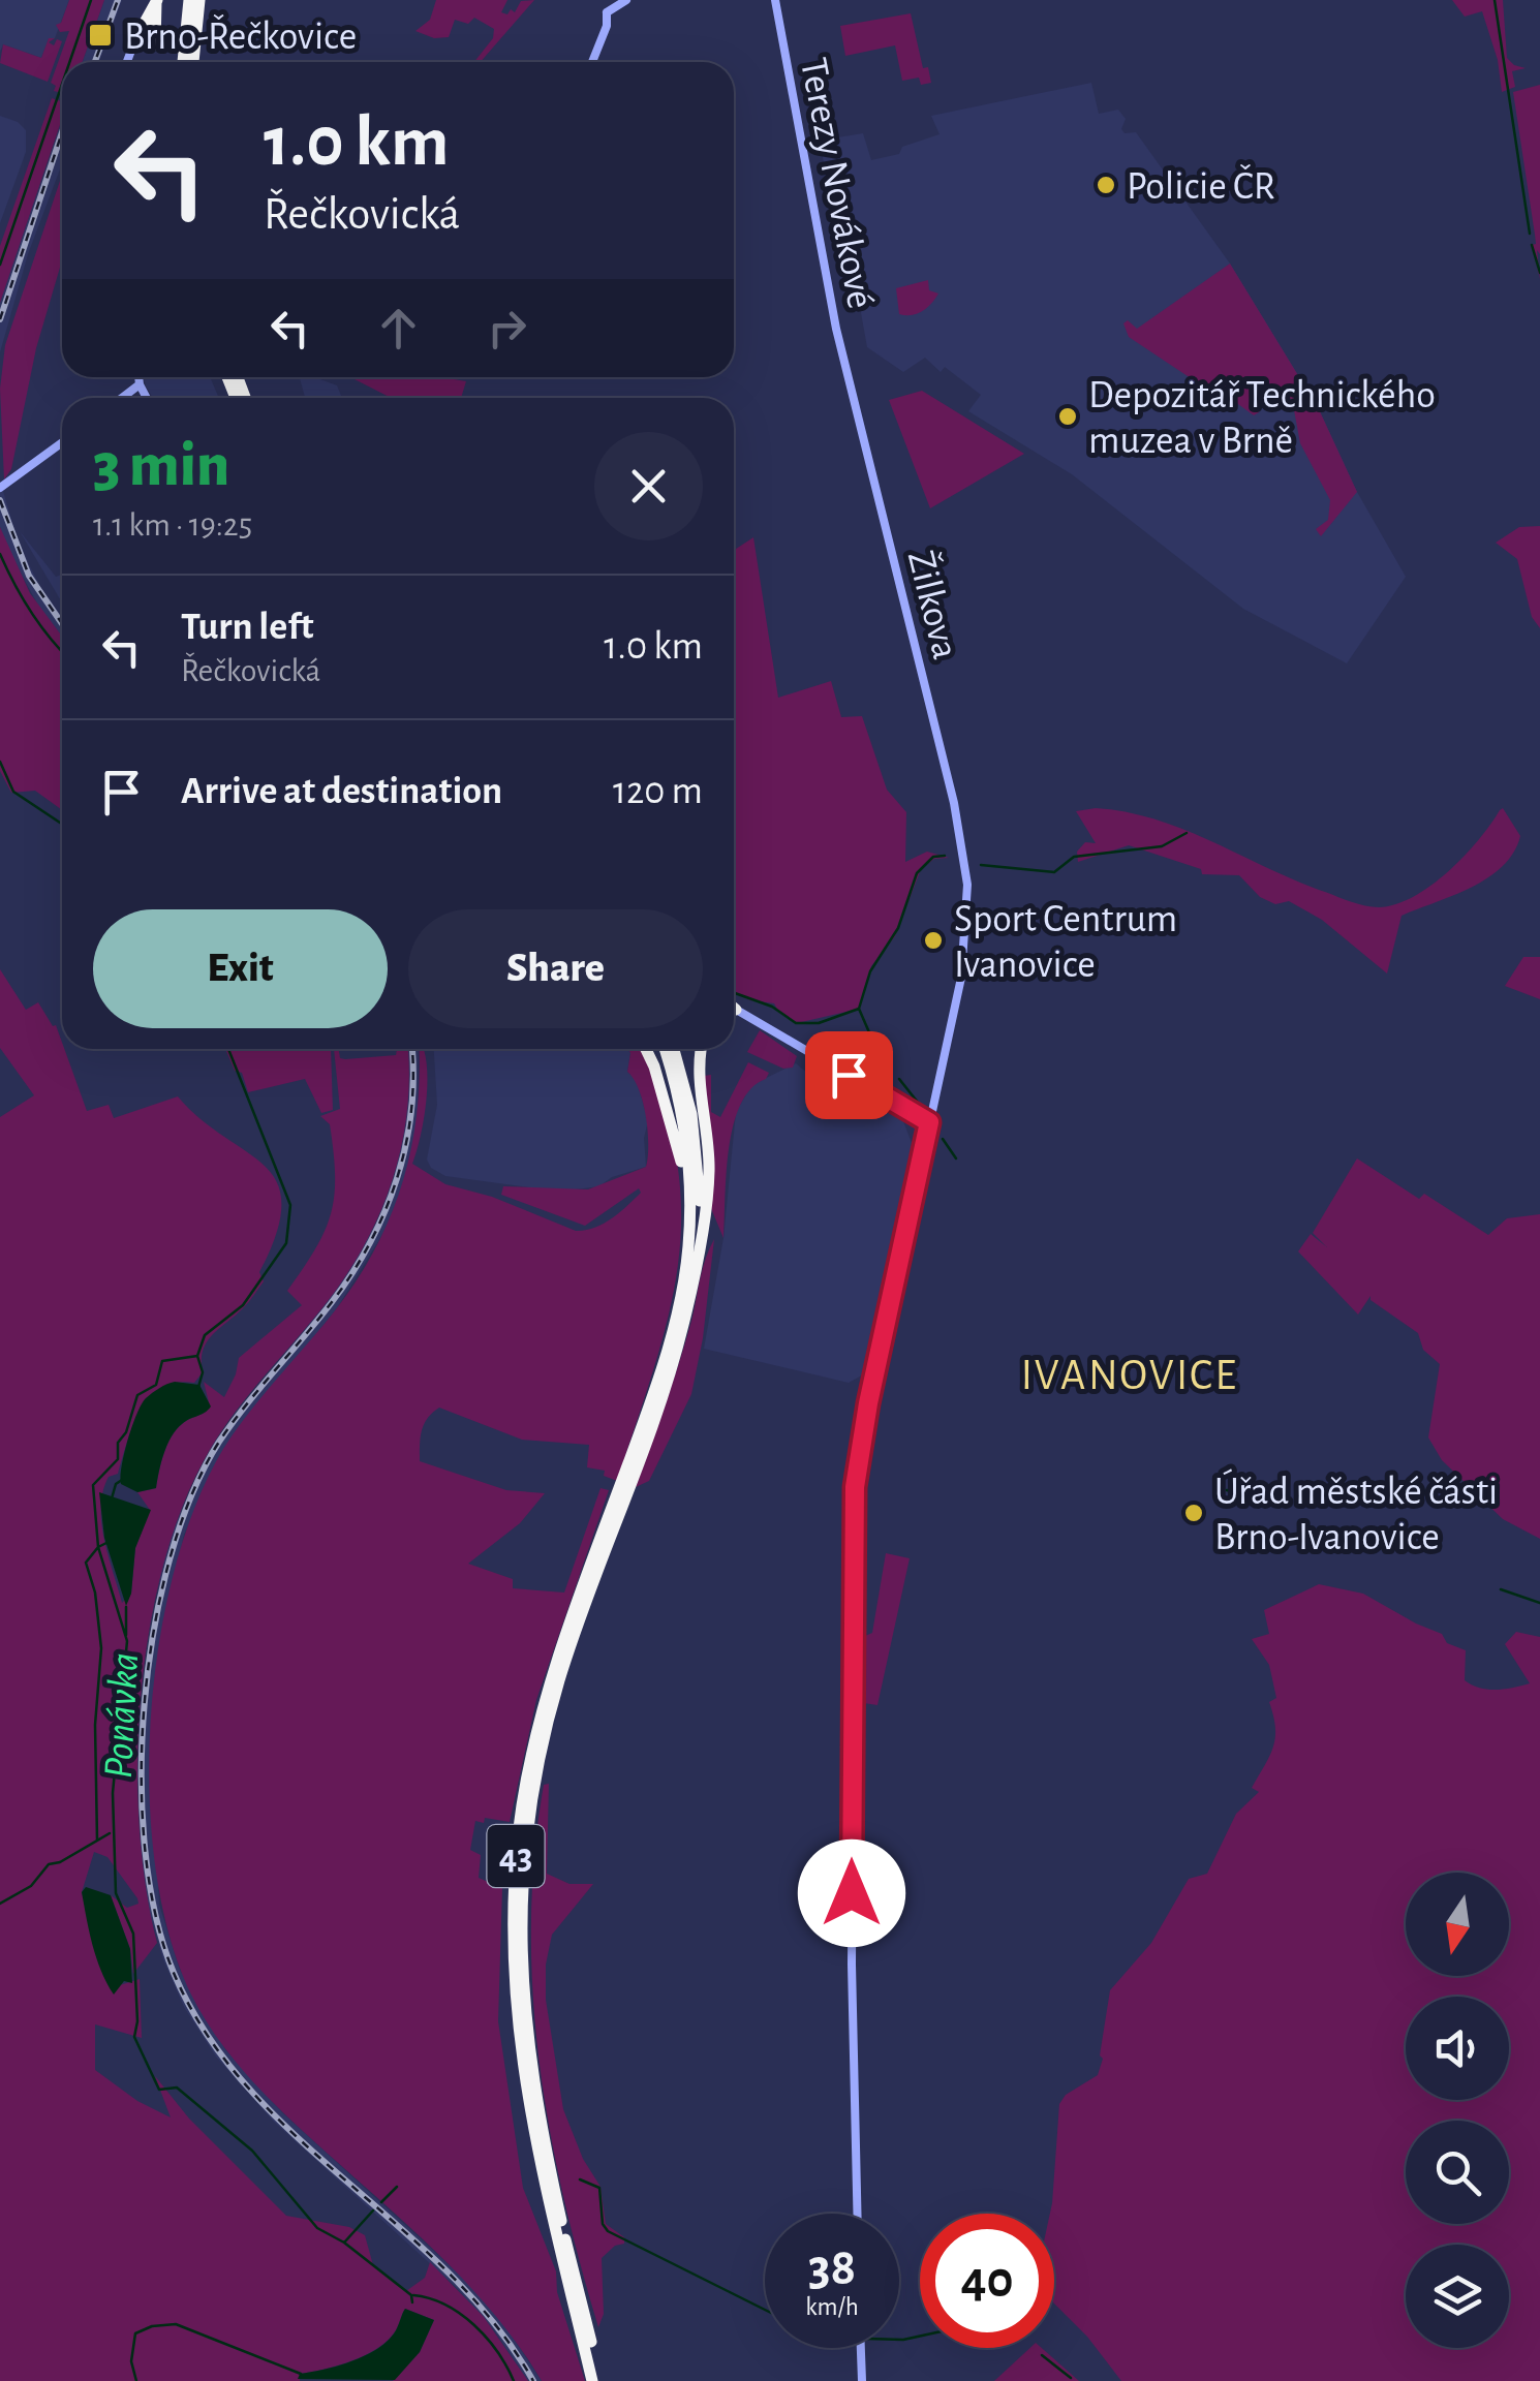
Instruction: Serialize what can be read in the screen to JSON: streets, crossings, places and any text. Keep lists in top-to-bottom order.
{
  "streets": {
    "highway": ["43"],
    "street": ["Terezy Novákové", "Žilkova"]
  },
  "crossings": [
    ["Terezy Novákové", "Žilkova"]
  ],
  "districts": ["IVANOVICE"],
  "water": ["Ponávka"],
  "places": {
    "transit": ["Brno-Řečkovice"],
    "other": [
      "Policie ČR",
      "Depozitář Technického muzea v Brně",
      "Sport Centrum Ivanovice",
      "Úřad městské části Brno-Ivanovice"
    ]
  },
  "north": "bottom",
  "page": {
    "turn": ["1.0 km", "Řečkovická"],
    "heading": ["3 min", "1.1 km · 19:25"],
    "list": [
      {
        "name": "Turn left",
        "note": "Řečkovická",
        "value": "1.0 km"
      },
      {
        "name": "Arrive at destination",
        "value": "120 m"
      }
    ],
    "buttons": ["Exit", "Share"],
    "speed": "38 km/h",
    "limit": "40"
  }
}
